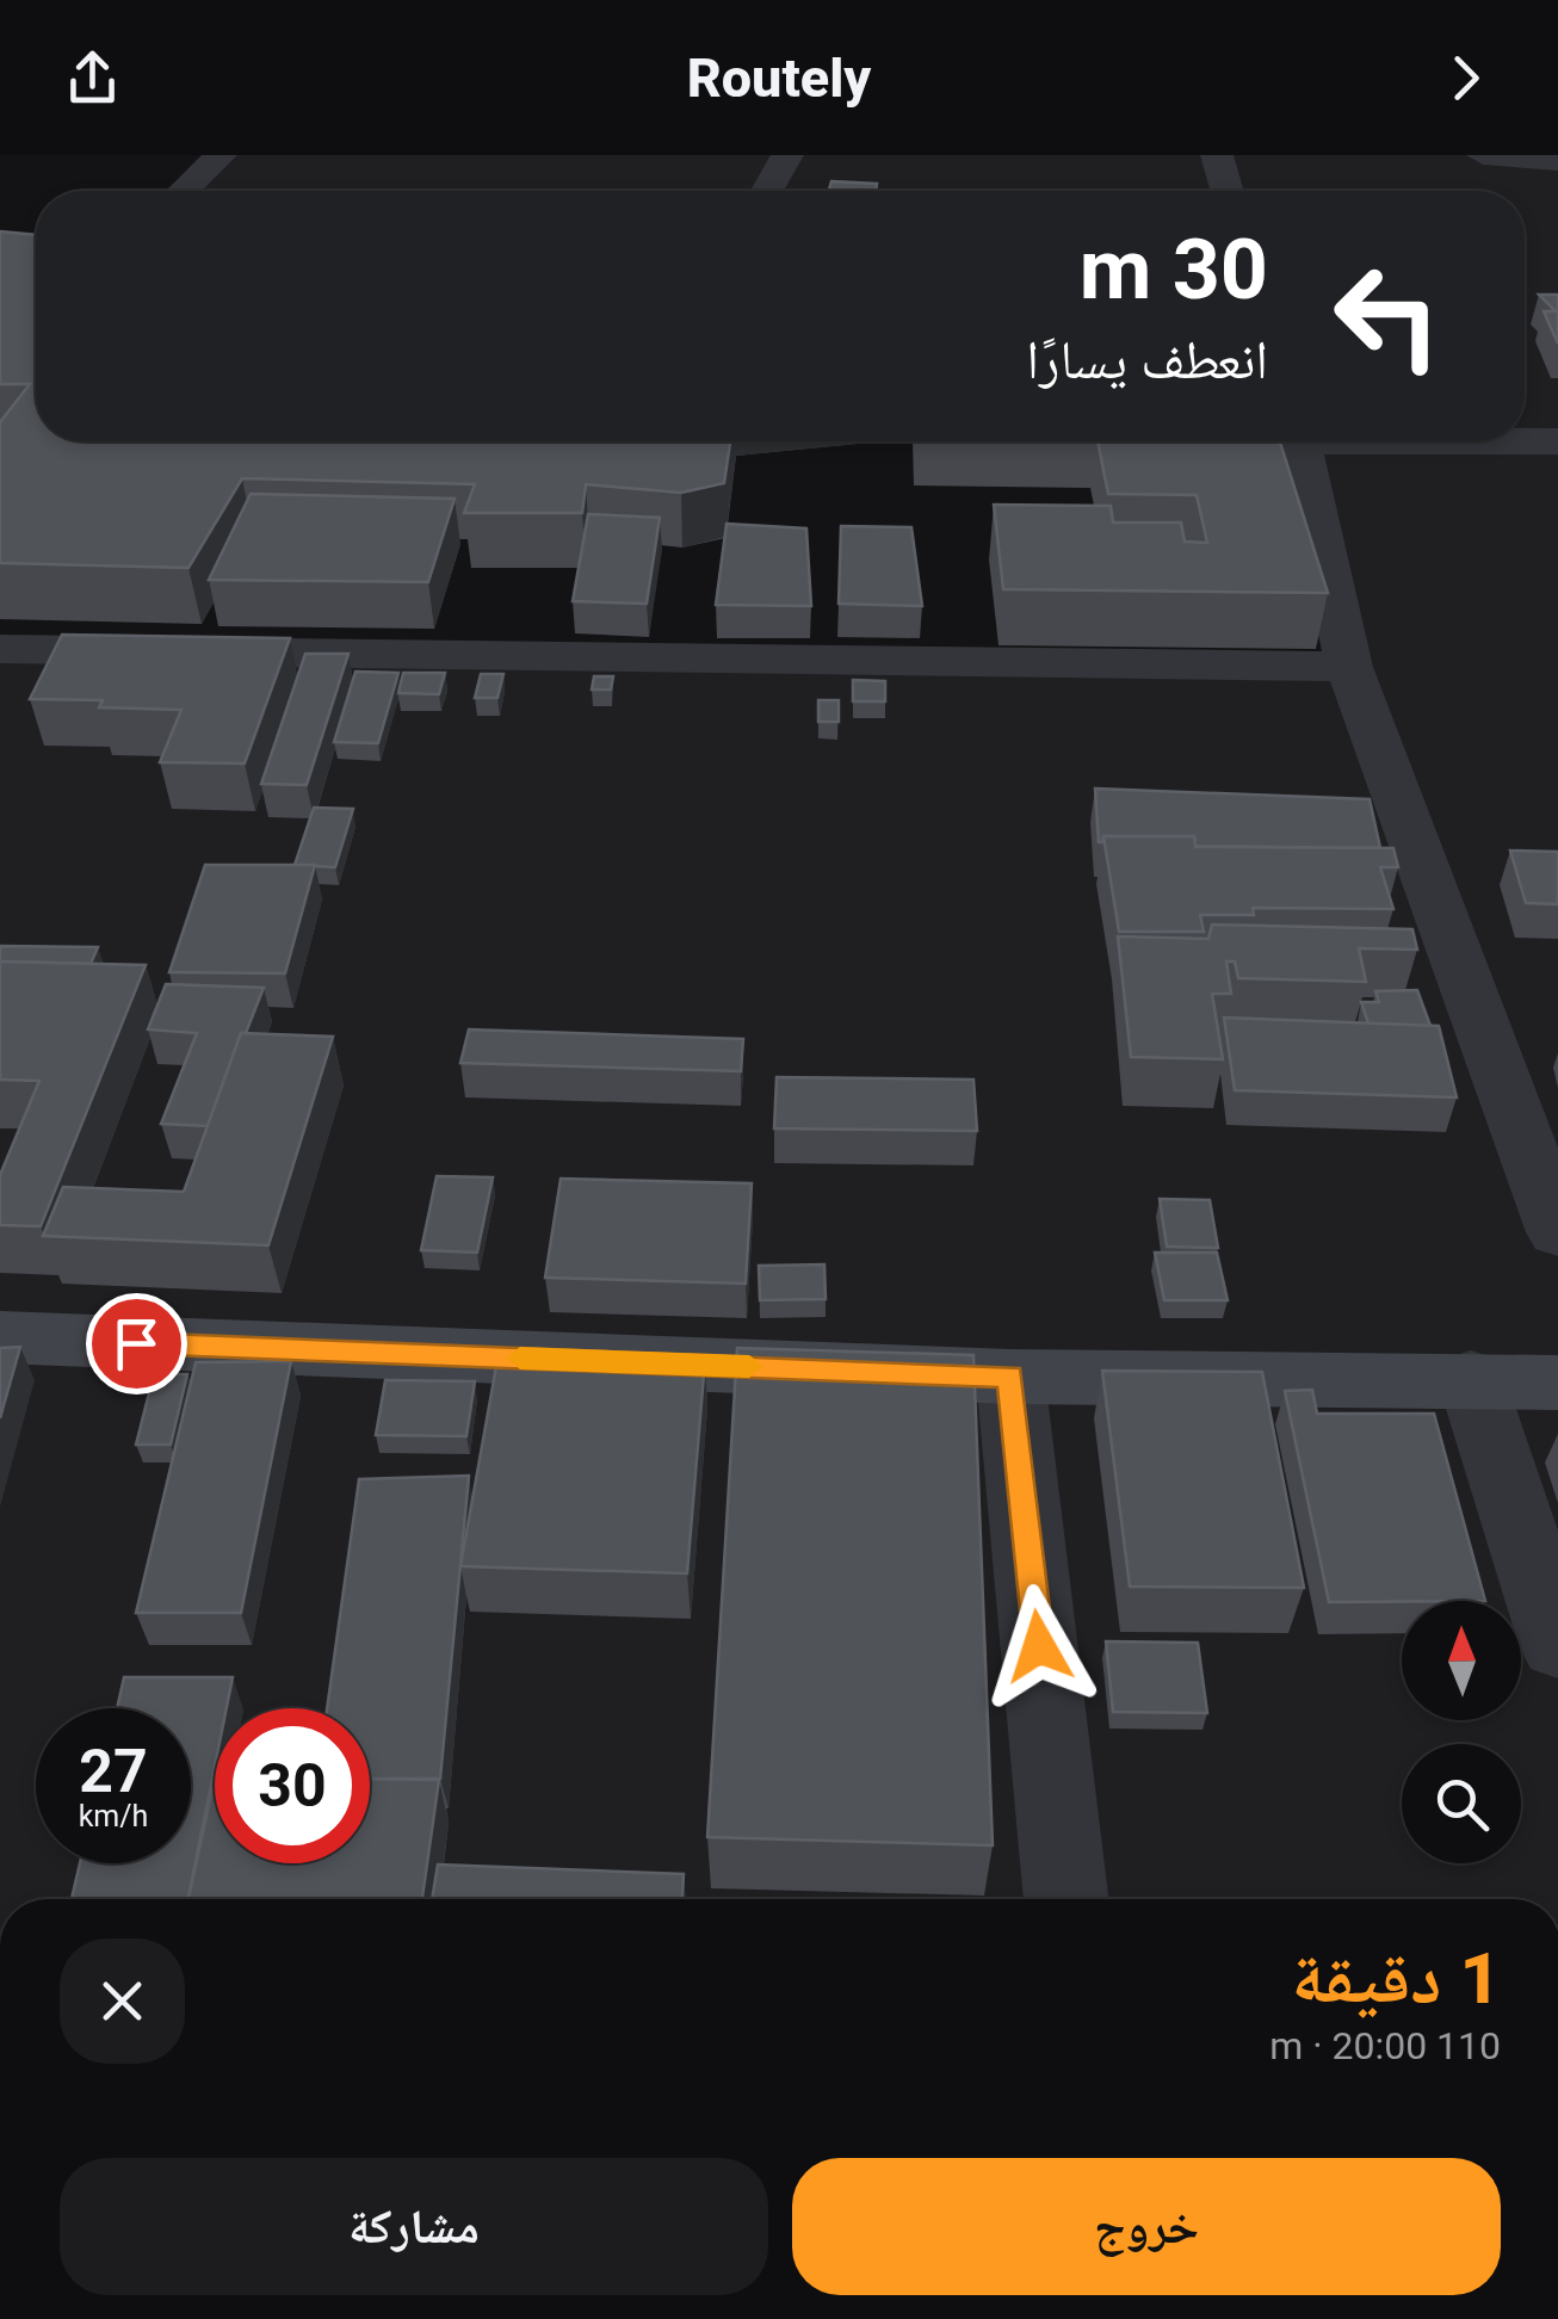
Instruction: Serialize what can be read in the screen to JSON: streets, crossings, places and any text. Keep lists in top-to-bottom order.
{
  "north": "top",
  "page": {
    "header": "Routely",
    "turn": ["30 m", "انعطف يسارًا"],
    "speed": "27 km/h",
    "limit": "30",
    "heading": ["1 دقيقة", "110 m · 20:00"],
    "buttons": ["خروج", "مشاركة"]
  }
}
